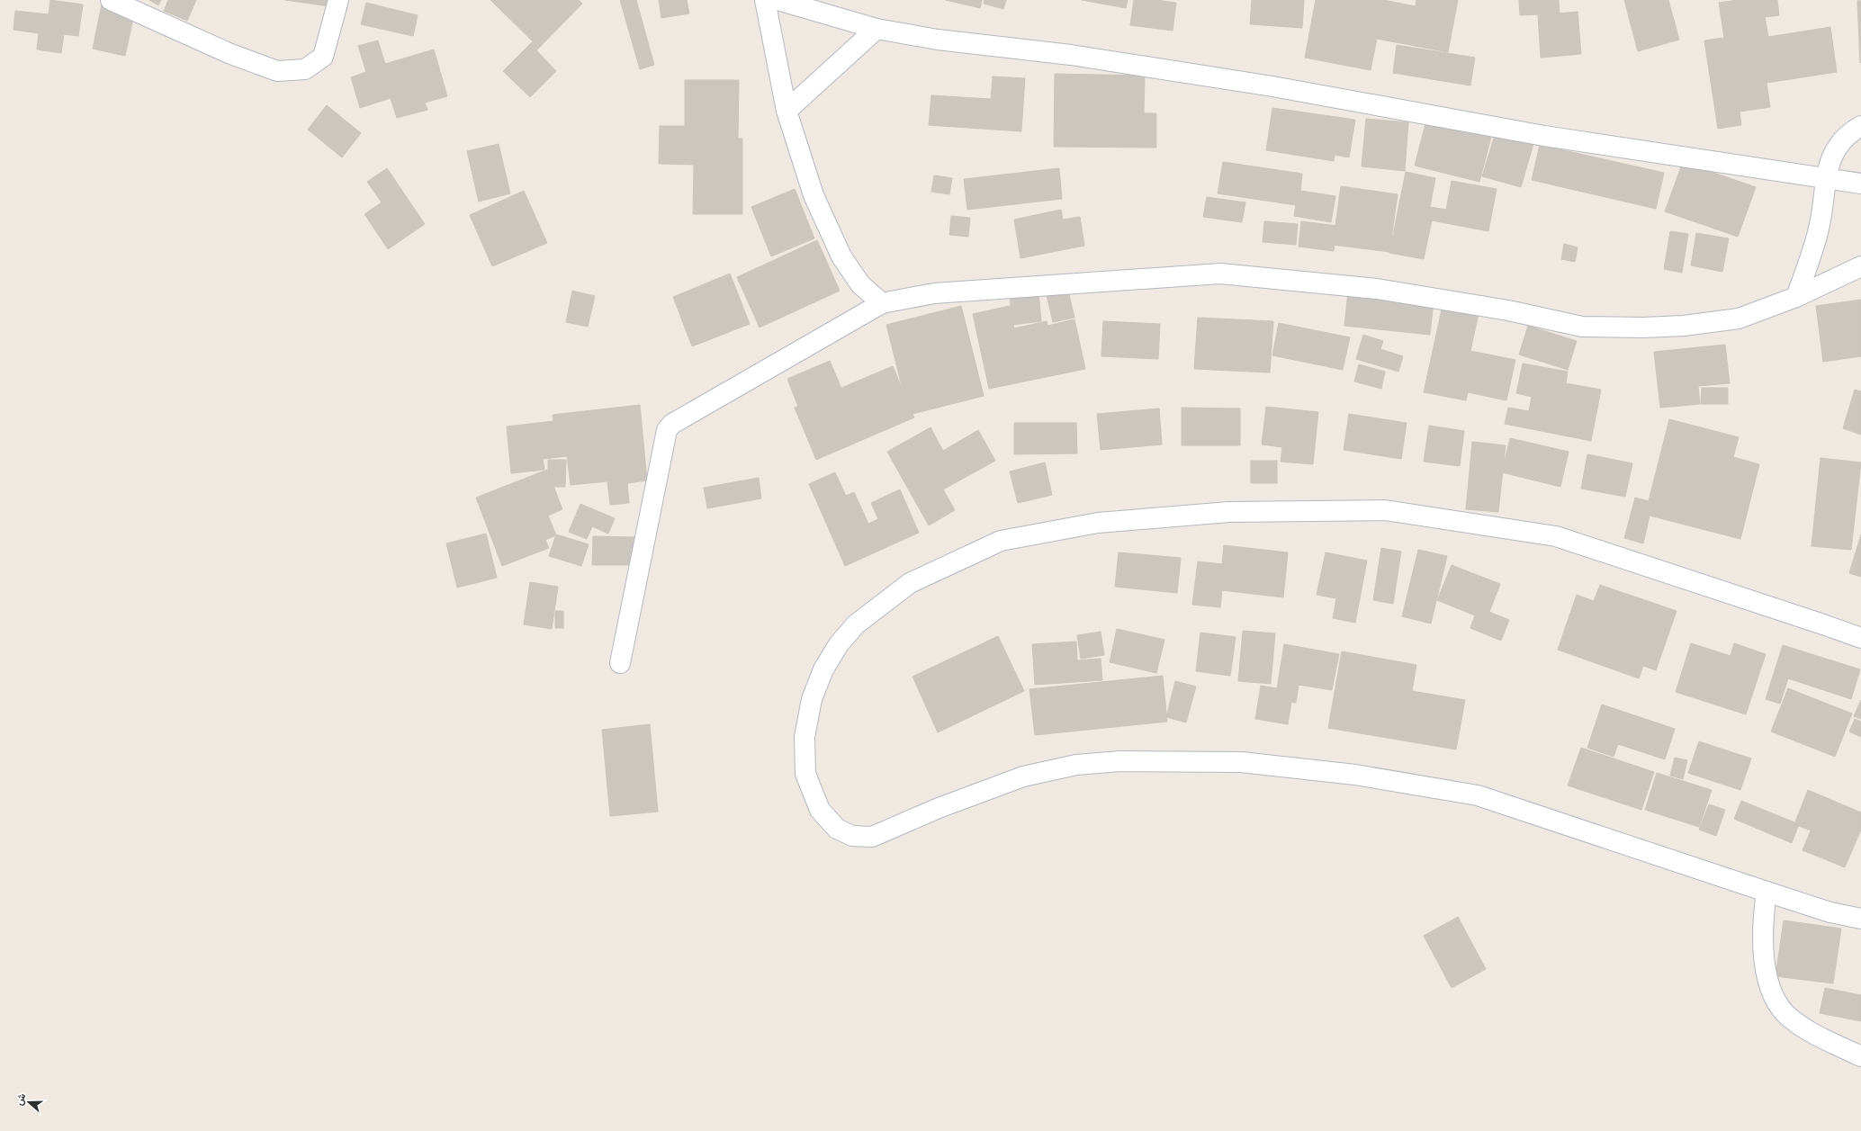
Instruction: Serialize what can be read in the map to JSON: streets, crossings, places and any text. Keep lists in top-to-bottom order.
{
  "north": "left"
}
